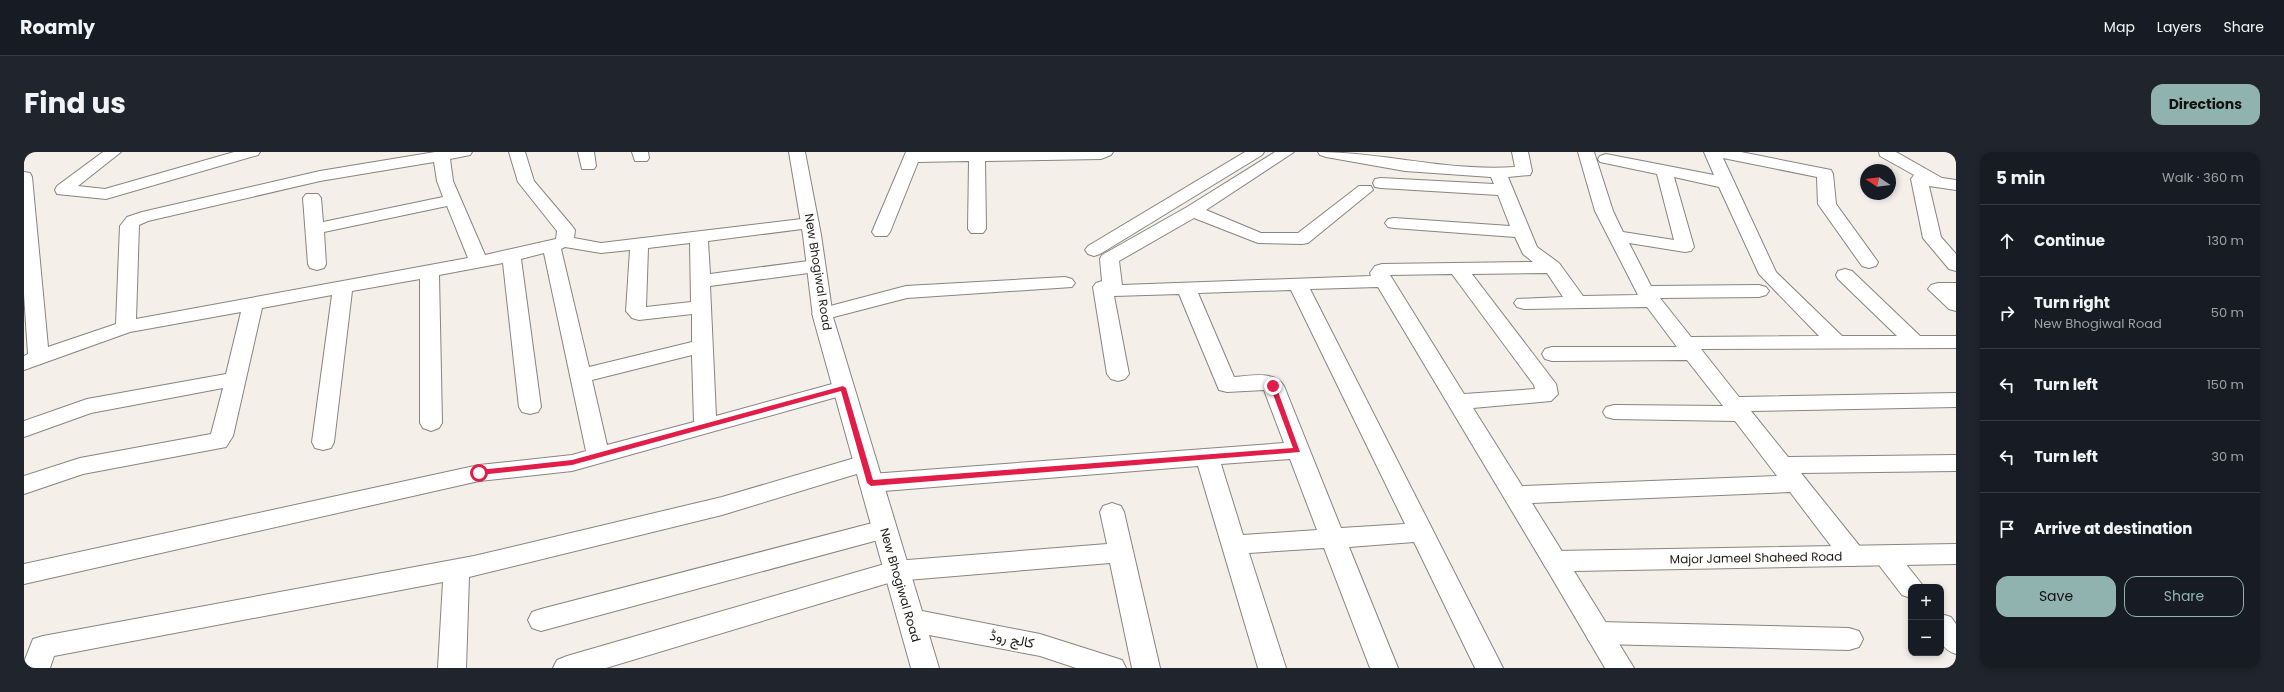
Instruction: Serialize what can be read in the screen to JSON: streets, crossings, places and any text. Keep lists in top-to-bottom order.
{
  "streets": {
    "street": ["New Bhogiwal Road", "Major Jameel Shaheed Road", "کالج روڈ"]
  },
  "crossings": [
    ["New Bhogiwal Road", "کالج روڈ"]
  ],
  "north": "left",
  "page": {
    "header": "Roamly",
    "nav": ["Map", "Layers", "Share"],
    "title": "Find us",
    "buttons": [
      "Directions",
      ["Save", "Share"]
    ],
    "heading": ["5 min", "Walk · 360 m"],
    "list": [
      ["Continue", "130 m"],
      ["Turn right", "New Bhogiwal Road", "50 m"],
      ["Turn left", "150 m"],
      ["Turn left", "30 m"],
      "Arrive at destination"
    ],
    "map_buttons": ["+", "−"]
  }
}
